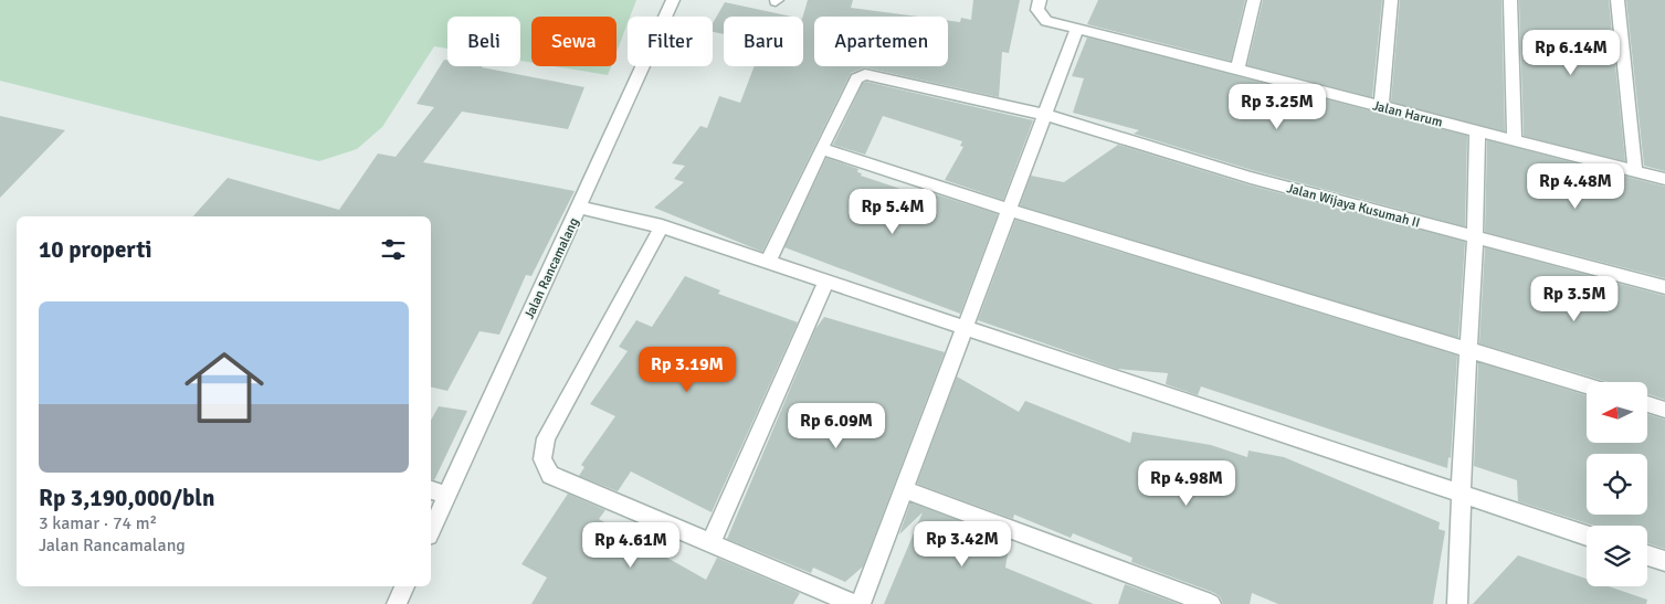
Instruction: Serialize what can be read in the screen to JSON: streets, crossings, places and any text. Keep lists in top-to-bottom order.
{
  "streets": {
    "street": ["Jalan Harum", "Jalan Wijaya Kusumah II", "Jalan Rancamalang"]
  },
  "north": "left",
  "page": {
    "chip": [
      "Beli",
      "Sewa",
      "Filter",
      "Baru",
      "Apartemen"
    ],
    "price": [
      "Rp 6.14M",
      "Rp 3.25M",
      "Rp 4.48M",
      "Rp 5.4M",
      "Rp 3.5M",
      "Rp 3.19M",
      "Rp 6.09M",
      "Rp 4.98M",
      "Rp 3.42M",
      "Rp 4.61M"
    ],
    "heading": "10 properti",
    "list": [
      {
        "name": "Rp 3,190,000/bln",
        "note": "3 kamar · 74 m² · Jalan Rancamalang"
      }
    ]
  }
}
